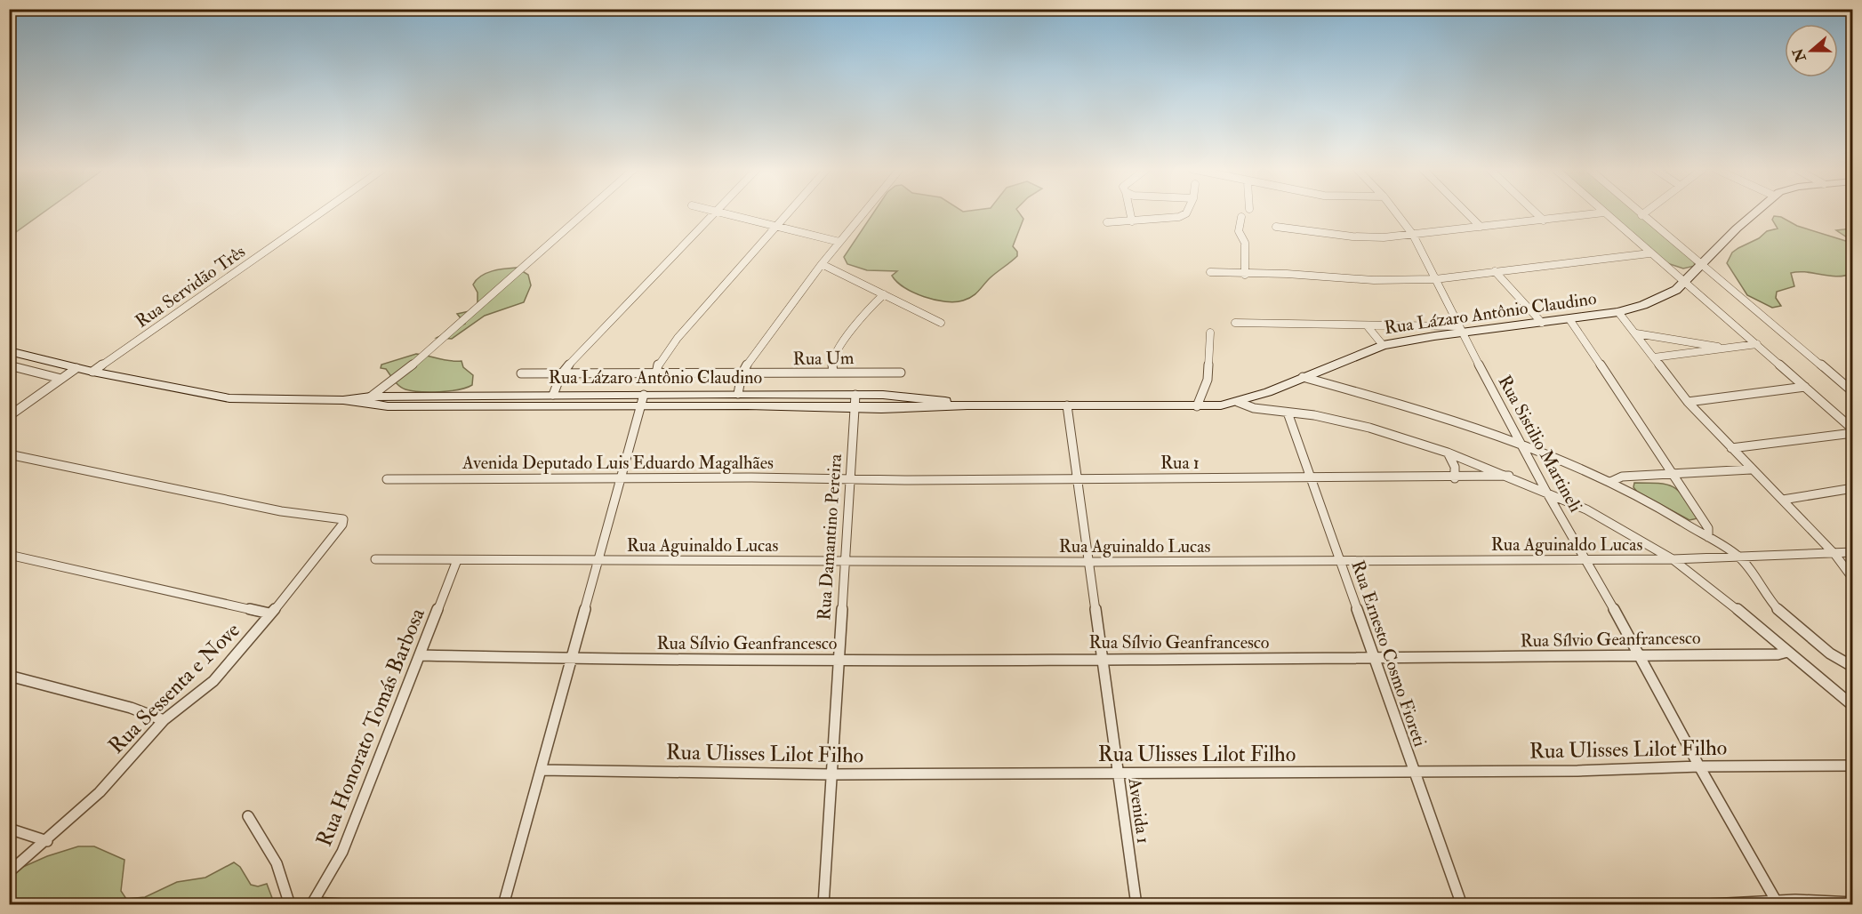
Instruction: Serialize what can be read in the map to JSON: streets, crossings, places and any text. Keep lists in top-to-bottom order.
{
  "streets": {
    "main road": ["Rua Lázaro Antônio Claudino"],
    "street": [
      "Rua Servidão Três",
      "Rua Um",
      "Rua Sistilio Martineli",
      "Avenida Deputado Luis Eduardo Magalhães",
      "Rua 1",
      "Rua Damantino Pereira",
      "Rua Aguinaldo Lucas",
      "Rua Sílvio Geanfrancesco",
      "Rua Ernesto Cosmo Fioreti",
      "Rua Sessenta e Nove",
      "Rua Honorato Tomás Barbosa",
      "Rua Ulisses Lilot Filho",
      "Avenida 1"
    ]
  },
  "crossings": [
    ["Rua Servidão Três", "Rua Lázaro Antônio Claudino"],
    ["Rua Lázaro Antônio Claudino", "Rua Sistilio Martineli"],
    ["Rua Lázaro Antônio Claudino", "Rua Damantino Pereira"],
    ["Rua Lázaro Antônio Claudino", "Avenida 1"],
    ["Rua Sistilio Martineli", "Rua Aguinaldo Lucas"],
    ["Rua Sistilio Martineli", "Rua Sílvio Geanfrancesco"],
    ["Rua Sistilio Martineli", "Rua Ulisses Lilot Filho"],
    ["Avenida Deputado Luis Eduardo Magalhães", "Rua 1"],
    ["Avenida Deputado Luis Eduardo Magalhães", "Rua Damantino Pereira"],
    ["Rua 1", "Rua Damantino Pereira"],
    ["Rua 1", "Rua Ernesto Cosmo Fioreti"],
    ["Rua 1", "Avenida 1"],
    ["Rua Damantino Pereira", "Rua Aguinaldo Lucas"],
    ["Rua Damantino Pereira", "Rua Sílvio Geanfrancesco"],
    ["Rua Damantino Pereira", "Rua Ulisses Lilot Filho"],
    ["Rua Aguinaldo Lucas", "Rua Ernesto Cosmo Fioreti"],
    ["Rua Aguinaldo Lucas", "Rua Honorato Tomás Barbosa"],
    ["Rua Aguinaldo Lucas", "Avenida 1"],
    ["Rua Sílvio Geanfrancesco", "Rua Ernesto Cosmo Fioreti"],
    ["Rua Sílvio Geanfrancesco", "Rua Honorato Tomás Barbosa"],
    ["Rua Sílvio Geanfrancesco", "Avenida 1"],
    ["Rua Ernesto Cosmo Fioreti", "Rua Ulisses Lilot Filho"],
    ["Rua Ulisses Lilot Filho", "Avenida 1"]
  ],
  "north": "left"
}
